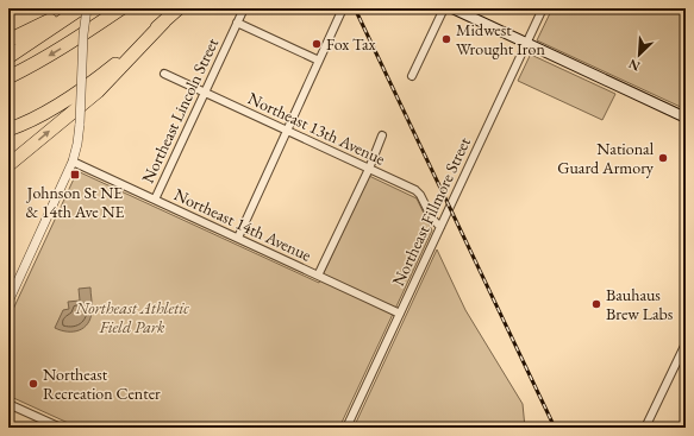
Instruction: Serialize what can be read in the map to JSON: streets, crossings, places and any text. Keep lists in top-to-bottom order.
{
  "streets": {
    "street": [
      "Northeast Lincoln Street",
      "Northeast 13th Avenue",
      "Northeast Fillmore Street",
      "Northeast 14th Avenue"
    ]
  },
  "crossings": [
    ["Northeast Lincoln Street", "Northeast 13th Avenue"],
    ["Northeast Lincoln Street", "Northeast 14th Avenue"],
    ["Northeast 13th Avenue", "Northeast Fillmore Street"],
    ["Northeast Fillmore Street", "Northeast 14th Avenue"]
  ],
  "parks": ["Northeast Athletic Field Park"],
  "places": {
    "other": [
      "Midwest Wrought Iron",
      "Fox Tax",
      "National Guard Armory",
      "Bauhaus Brew Labs",
      "Northeast Recreation Center"
    ],
    "transit": ["Johnson St NE & 14th Ave NE"]
  },
  "north": "bottom left"
}
